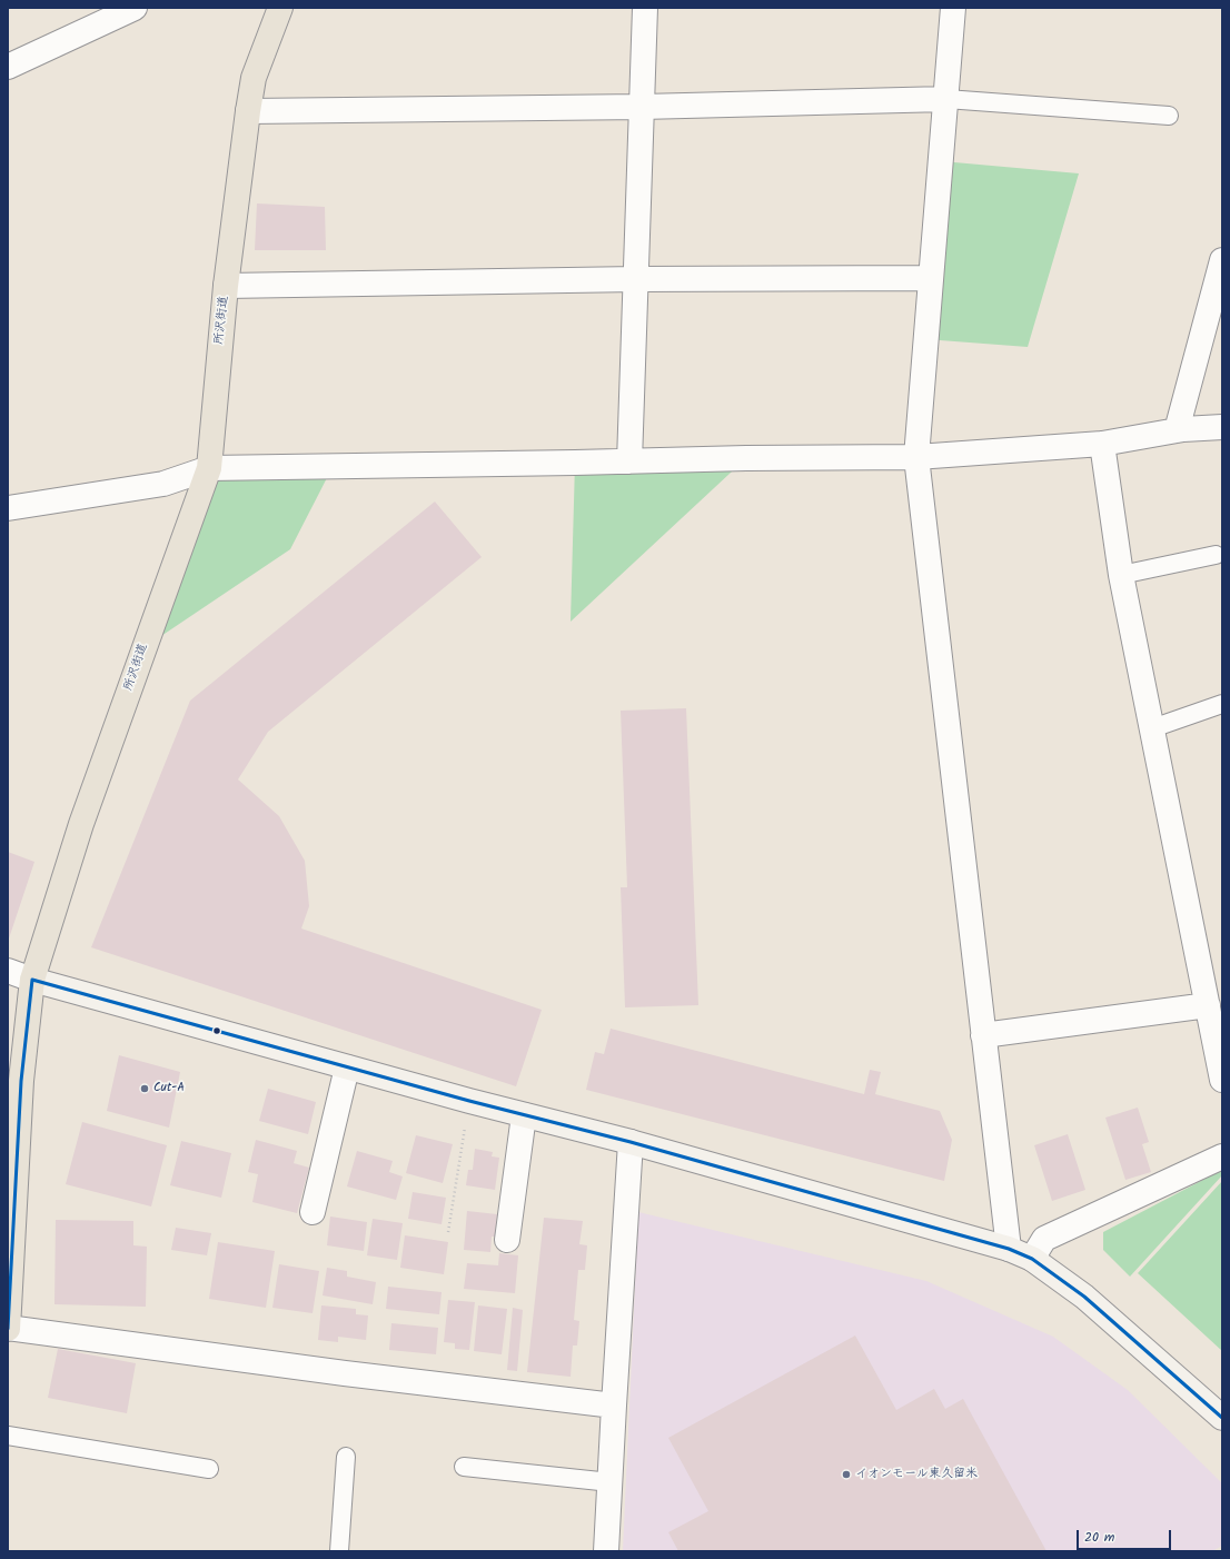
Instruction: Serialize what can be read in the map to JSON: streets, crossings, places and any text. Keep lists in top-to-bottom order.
{
  "streets": {
    "main road": ["所沢街道"]
  },
  "places": ["Cut-A", "イオンモール東久留米"],
  "scale_bar": "20 m"
}
